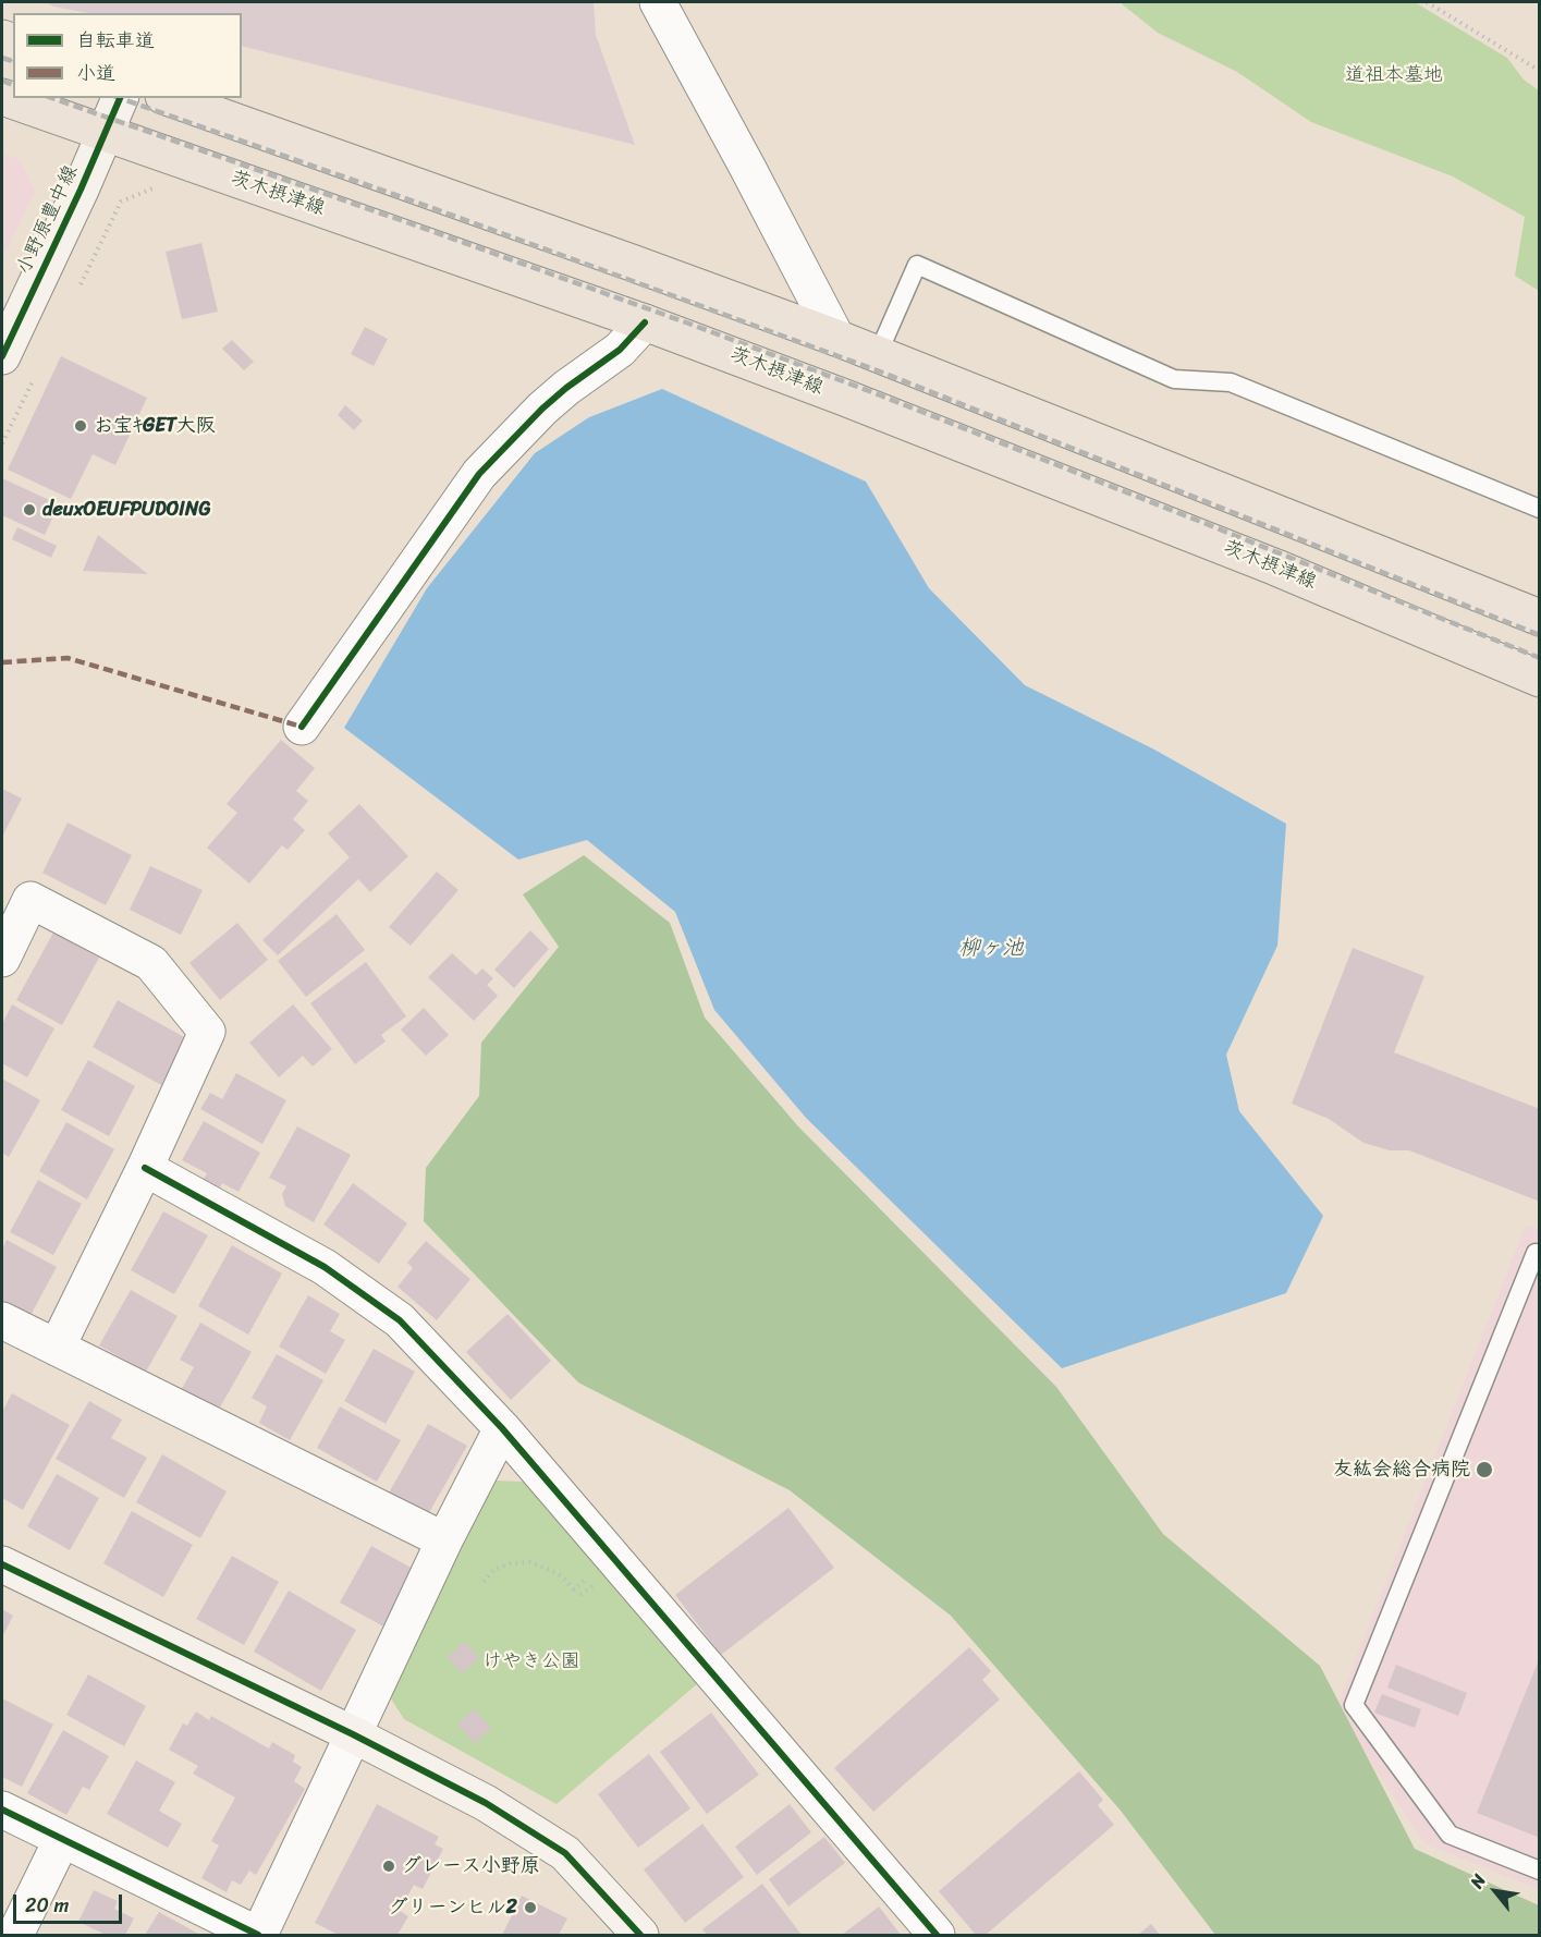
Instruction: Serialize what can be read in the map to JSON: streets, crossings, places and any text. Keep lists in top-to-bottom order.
{
  "streets": {
    "main road": ["茨木摂津線"],
    "street": ["小野原豊中線"]
  },
  "crossings": [
    ["茨木摂津線", "小野原豊中線"]
  ],
  "water": ["柳ヶ池"],
  "parks": ["道祖本墓地", "けやき公園"],
  "places": [
    "お宝ｷGET大阪",
    "deuxOEUFPUDOING",
    "友紘会総合病院",
    "グレース小野原",
    "グリーンヒル2"
  ],
  "legend": ["自転車道", "小道"],
  "scale_bar": "20 m",
  "north": "top left"
}
